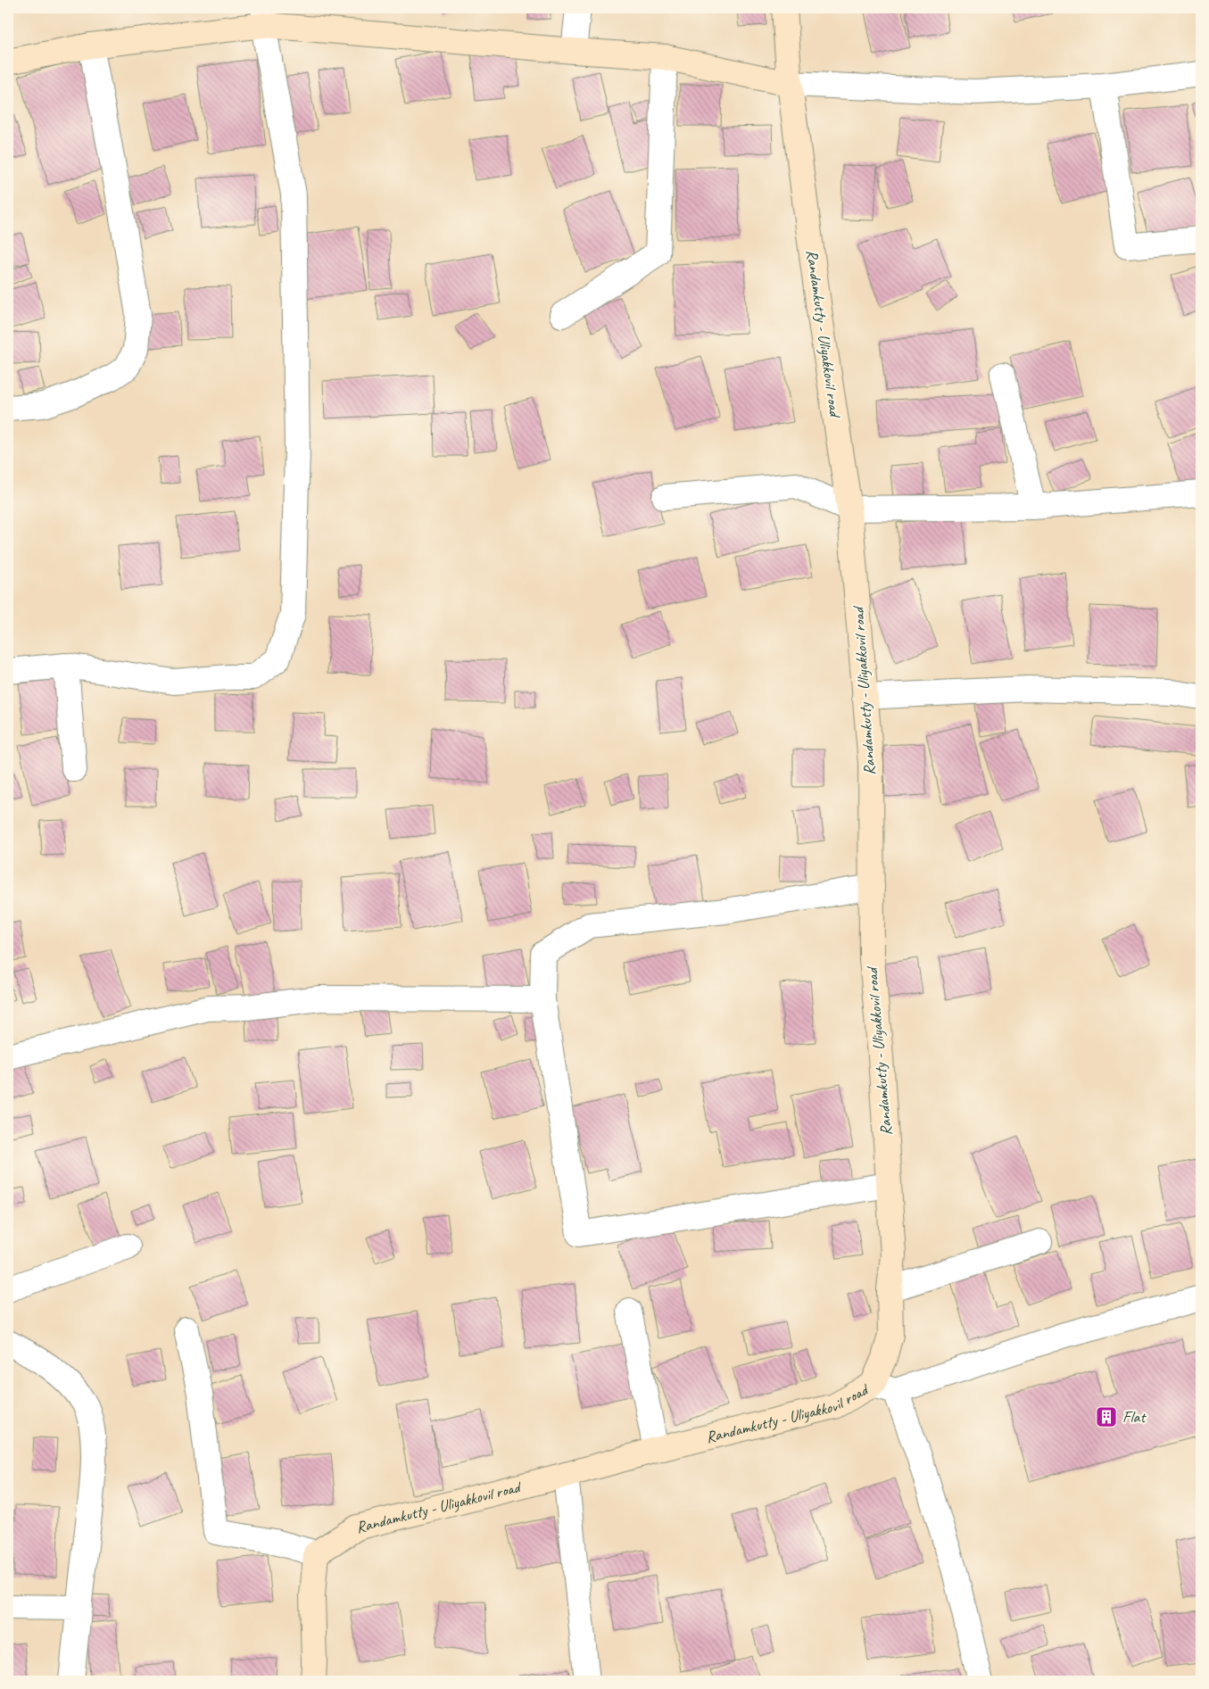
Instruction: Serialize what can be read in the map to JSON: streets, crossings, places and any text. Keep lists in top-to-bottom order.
{
  "streets": {
    "street": ["Randamkutty - Uliyakkovil road"]
  },
  "places": {
    "building": ["Flat"]
  }
}
